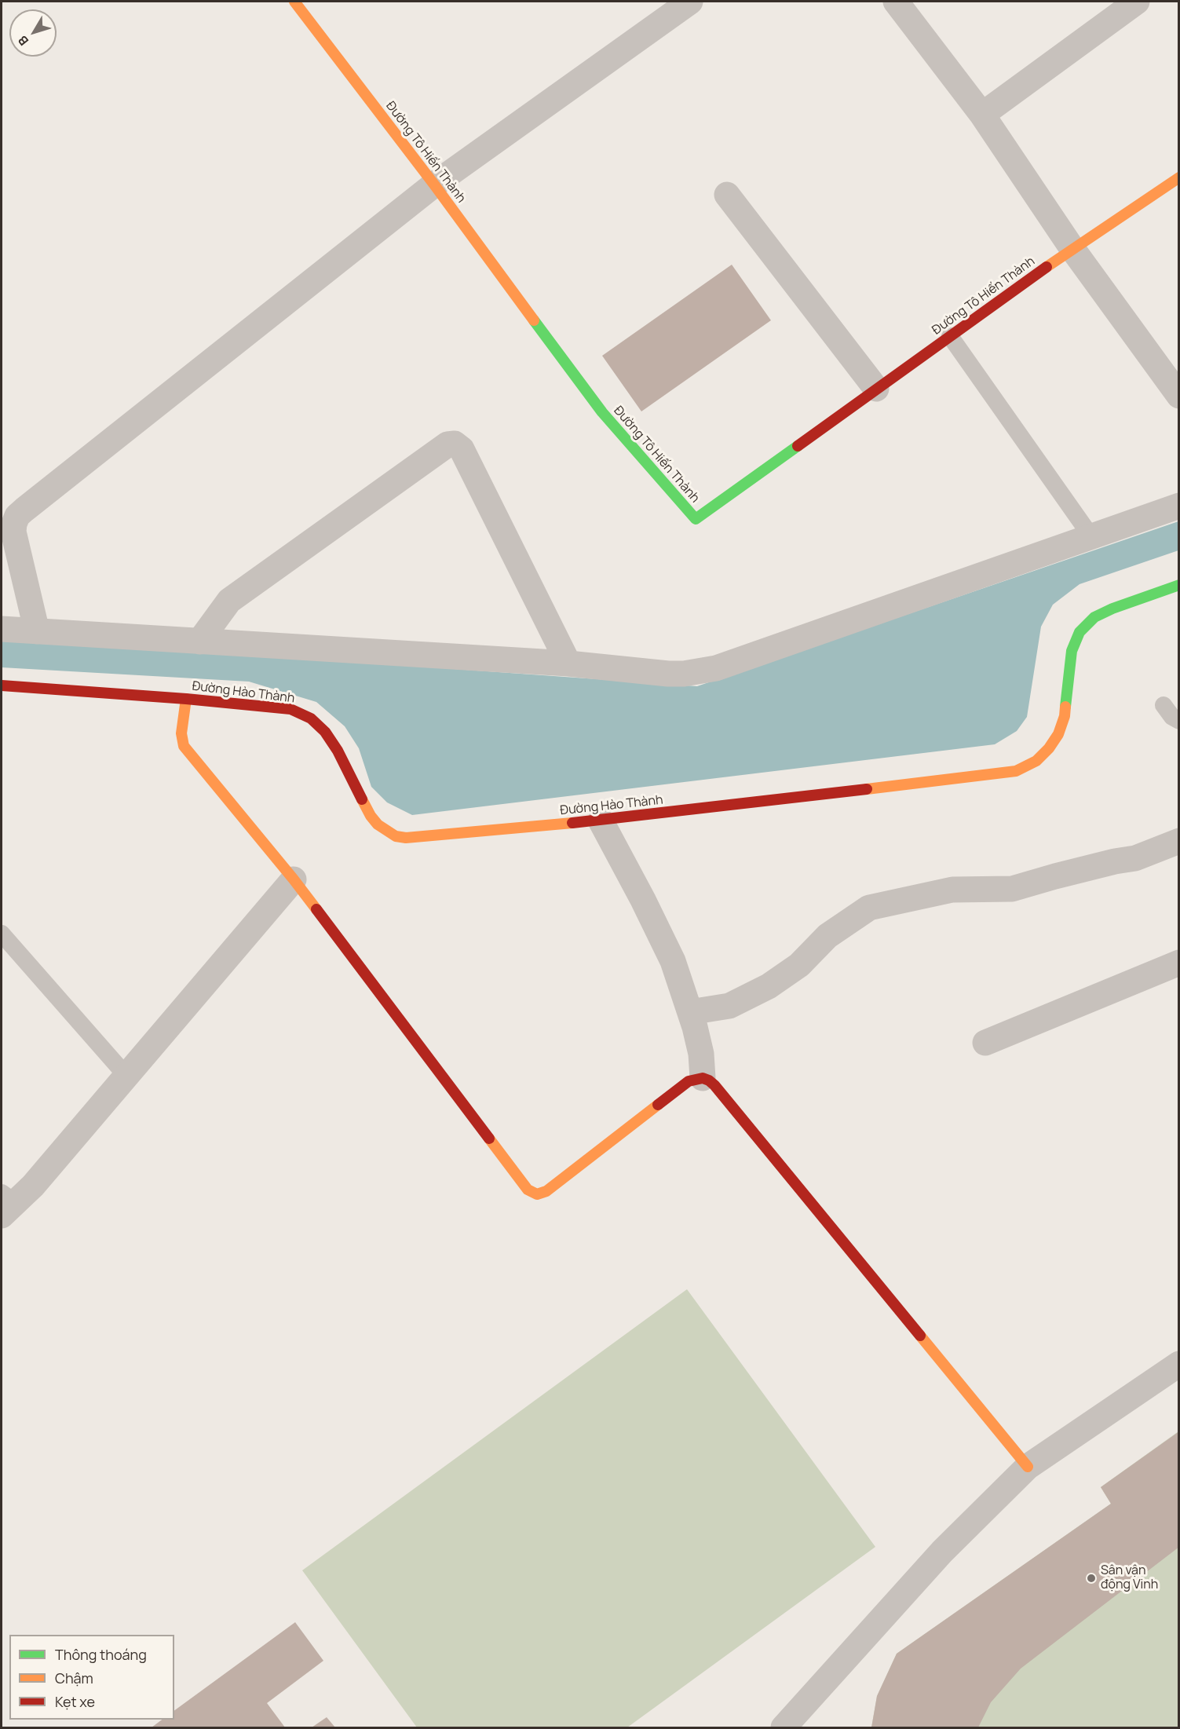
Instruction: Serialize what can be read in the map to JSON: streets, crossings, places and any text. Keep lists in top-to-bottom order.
{
  "streets": {
    "street": ["Đường Tô Hiến Thành", "Đường Hào Thành"]
  },
  "places": ["Sân vận động Vinh"],
  "legend": ["Thông thoáng", "Chậm", "Kẹt xe"],
  "north": "bottom left"
}
